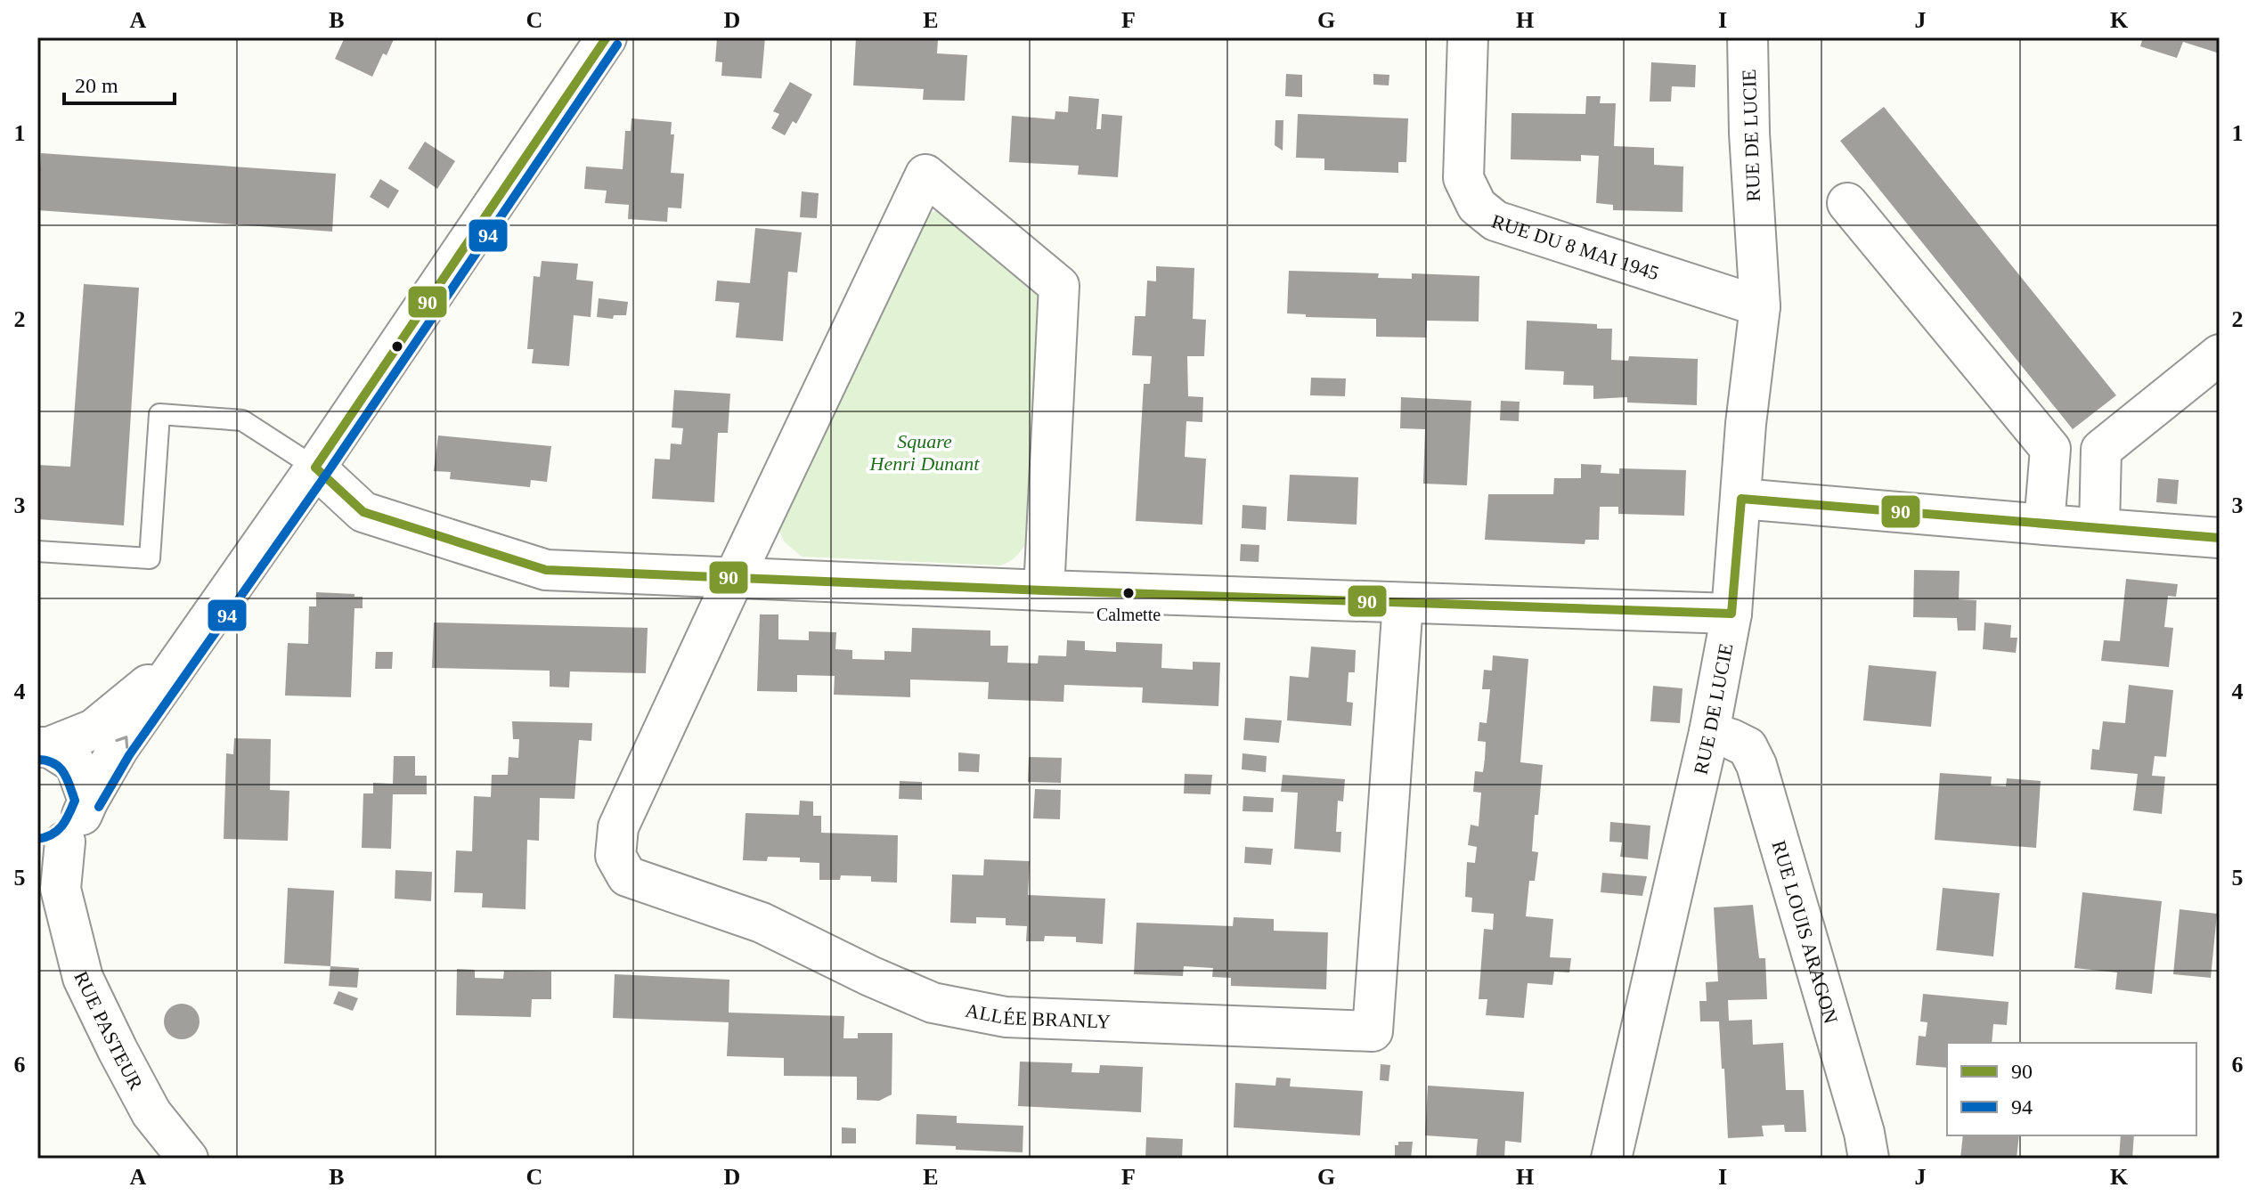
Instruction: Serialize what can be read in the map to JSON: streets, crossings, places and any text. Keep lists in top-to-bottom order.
{
  "streets": {
    "street": [
      "RUE DE LUCIE",
      "RUE DU 8 MAI 1945",
      "RUE LOUIS ARAGON",
      "ALLÉE BRANLY",
      "RUE PASTEUR"
    ]
  },
  "crossings": [
    ["RUE DE LUCIE", "RUE DU 8 MAI 1945"],
    ["RUE DE LUCIE", "RUE LOUIS ARAGON"]
  ],
  "parks": ["Square Henri Dunant"],
  "places": ["Calmette"],
  "lines": ["transit line 90", "transit line 94"],
  "legend": ["90", "94"],
  "scale_bar": "20 m",
  "grid": {
    "columns": [
      "A",
      "B",
      "C",
      "D",
      "E",
      "F",
      "G",
      "H",
      "I",
      "J",
      "K"
    ],
    "rows": [
      "1",
      "2",
      "3",
      "4",
      "5",
      "6"
    ]
  }
}
